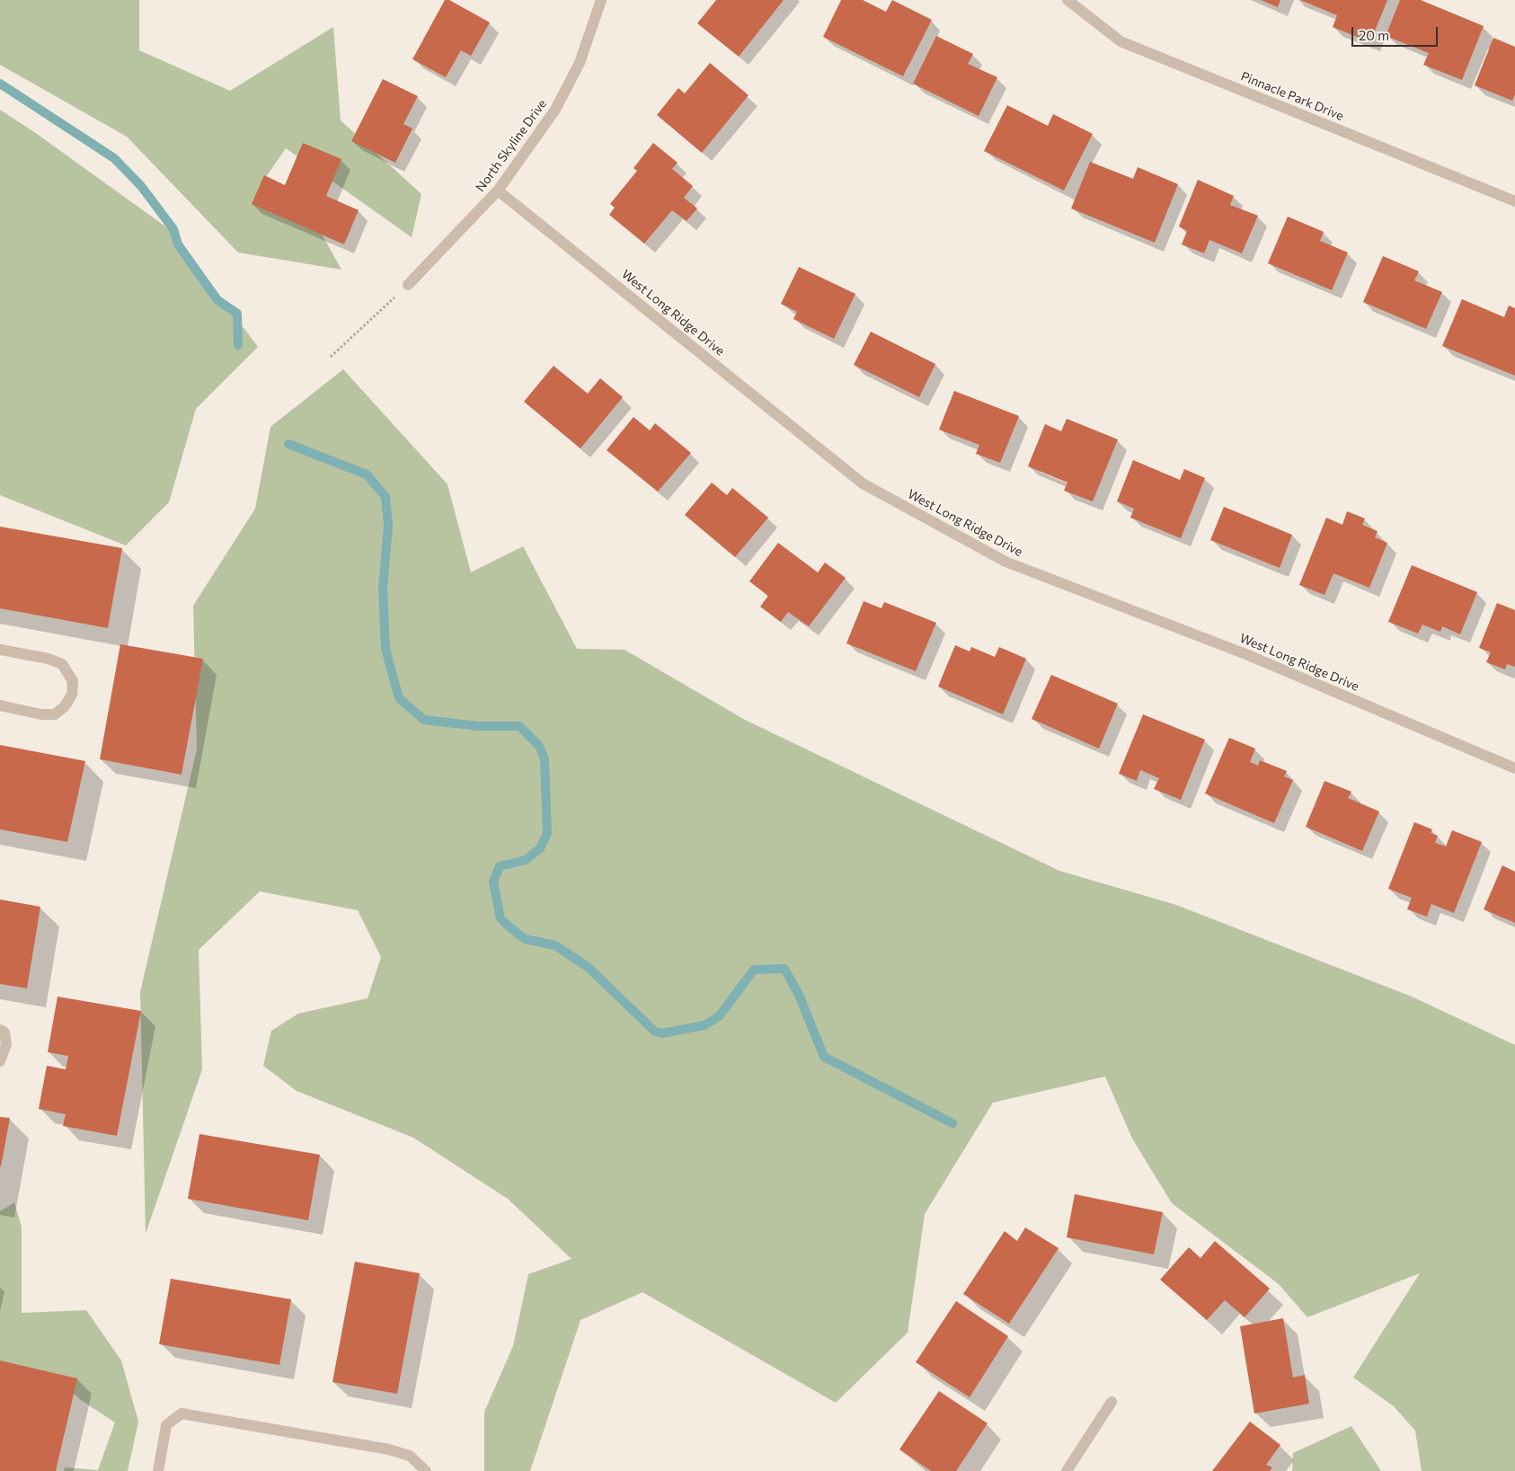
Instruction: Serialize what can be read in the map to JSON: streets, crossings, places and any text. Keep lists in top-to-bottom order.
{
  "streets": {
    "street": ["Pinnacle Park Drive", "North Skyline Drive", "West Long Ridge Drive"]
  },
  "crossings": [
    ["North Skyline Drive", "West Long Ridge Drive"]
  ],
  "scale_bar": "20 m"
}
